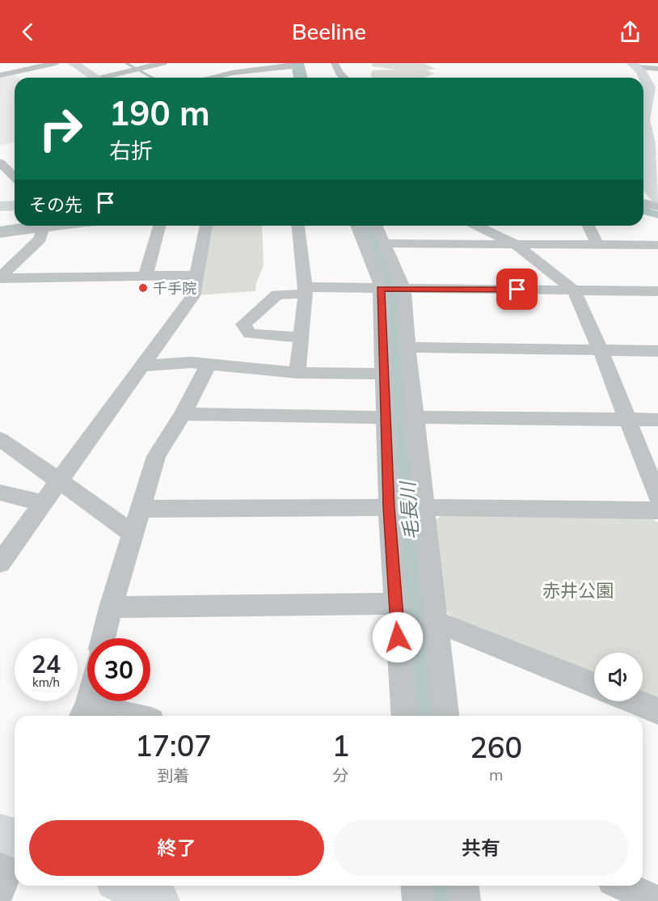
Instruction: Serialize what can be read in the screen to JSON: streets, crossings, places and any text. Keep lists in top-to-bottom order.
{
  "water": ["毛長川"],
  "parks": ["赤井公園"],
  "places": ["千手院"],
  "page": {
    "header": "Beeline",
    "turn": ["190 m", "右折"],
    "then": "その先",
    "speed": "24 km/h",
    "limit": "30",
    "eta": [
      "17:07",
      "到着",
      "1",
      "分",
      "260",
      "m"
    ],
    "buttons": ["終了", "共有"]
  }
}
